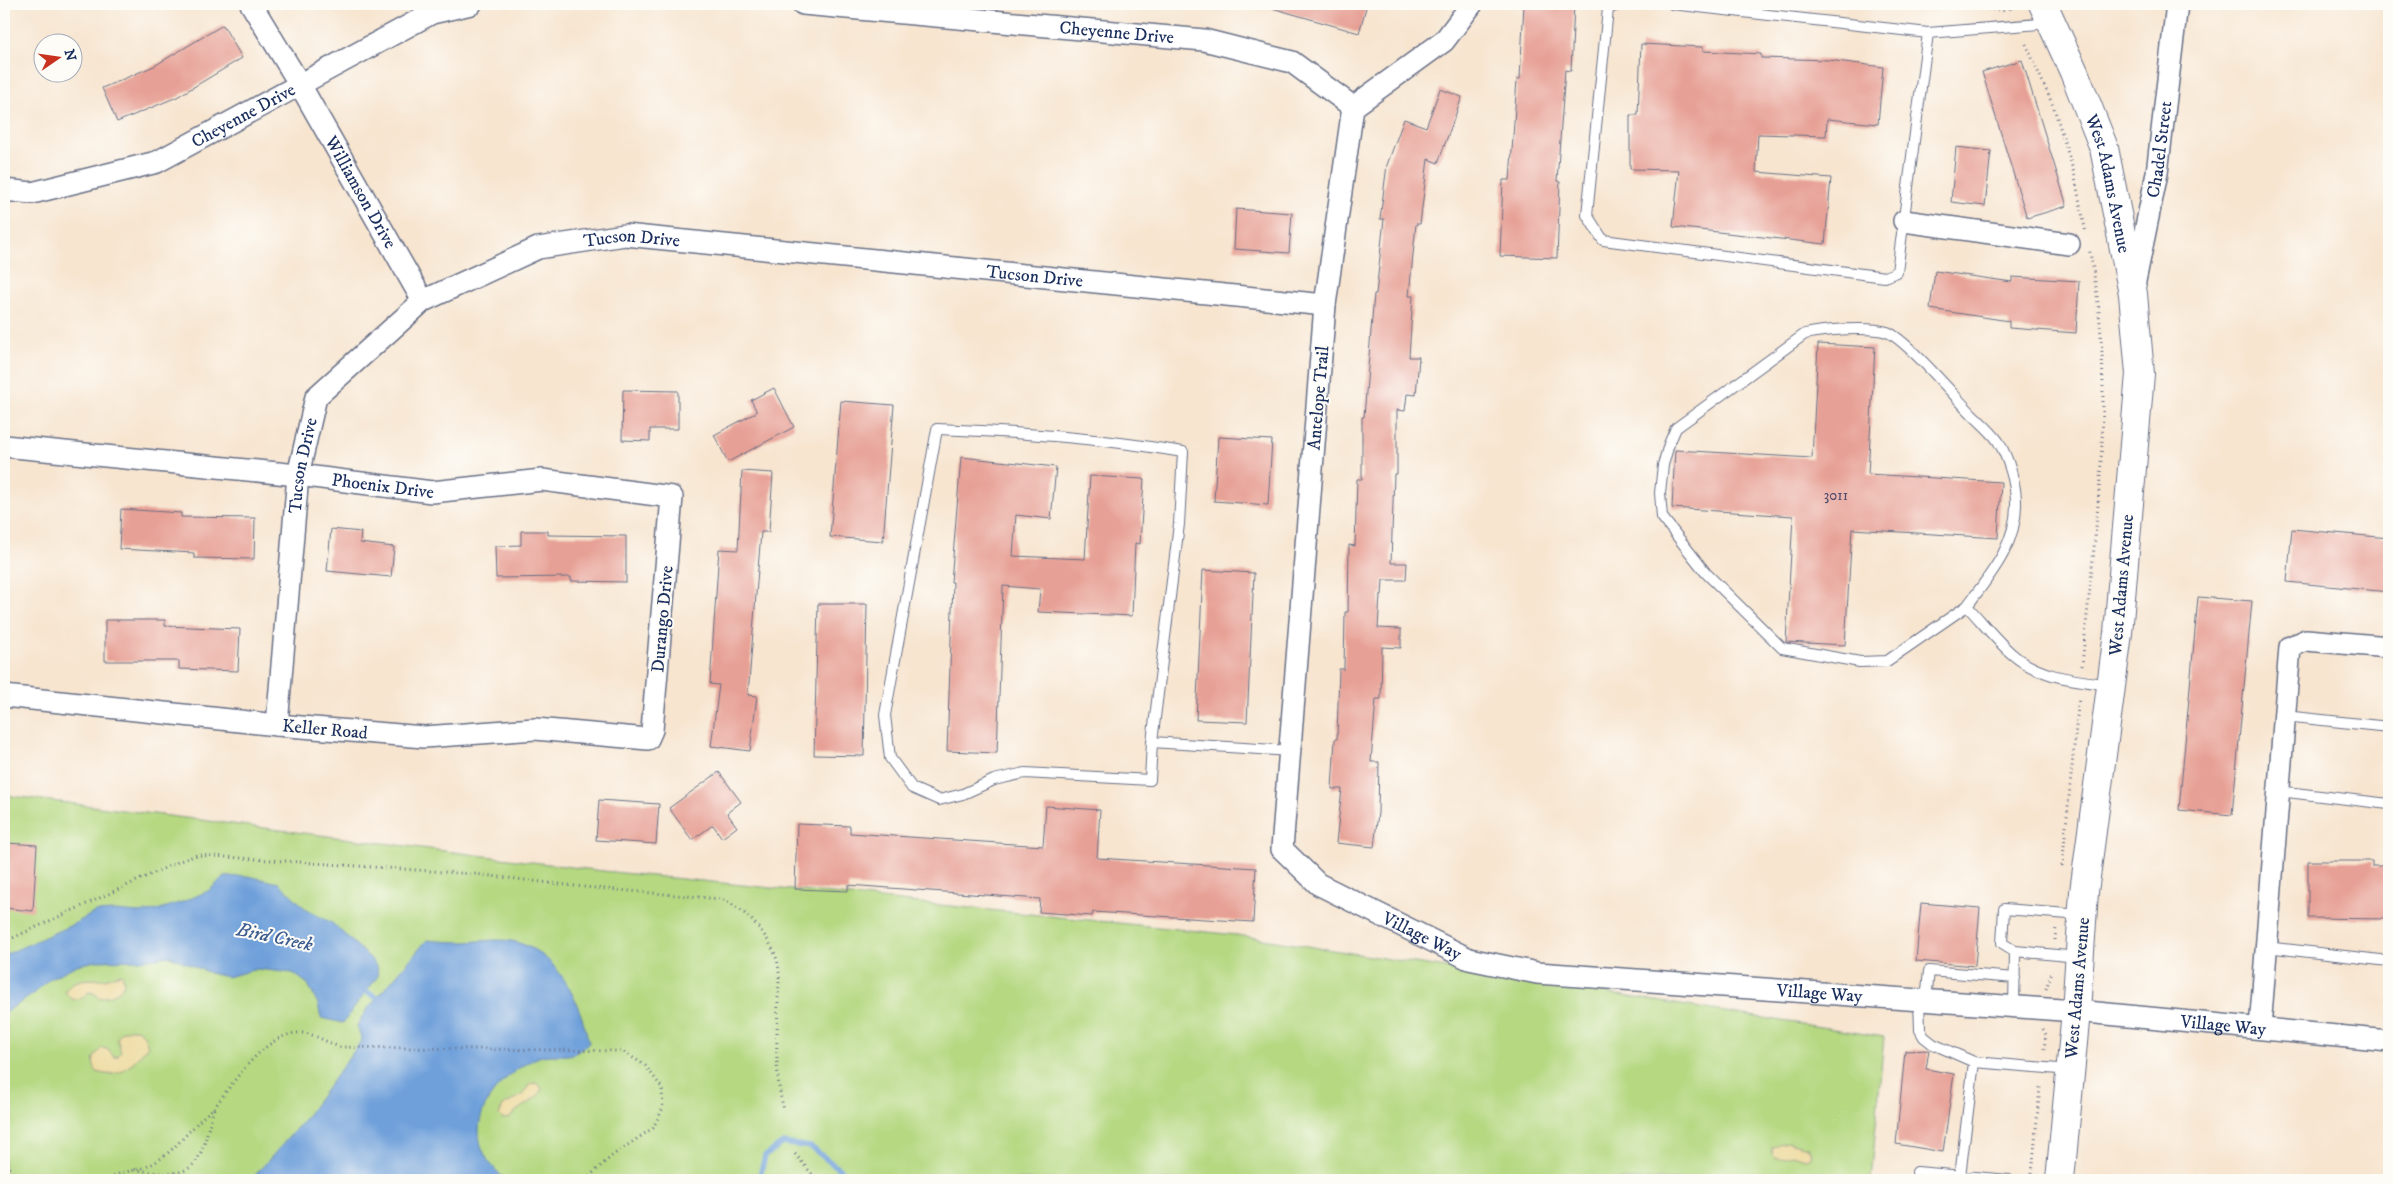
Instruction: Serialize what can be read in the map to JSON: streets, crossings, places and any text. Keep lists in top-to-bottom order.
{
  "streets": {
    "main road": ["West Adams Avenue"],
    "street": [
      "Cheyenne Drive",
      "Chadel Street",
      "Williamson Drive",
      "Tucson Drive",
      "Antelope Trail",
      "Phoenix Drive",
      "Durango Drive",
      "Keller Road",
      "Village Way"
    ]
  },
  "crossings": [
    ["Cheyenne Drive", "Williamson Drive"],
    ["Cheyenne Drive", "Antelope Trail"],
    ["Chadel Street", "West Adams Avenue"],
    ["West Adams Avenue", "Village Way"],
    ["Williamson Drive", "Tucson Drive"],
    ["Tucson Drive", "Antelope Trail"],
    ["Tucson Drive", "Phoenix Drive"],
    ["Tucson Drive", "Keller Road"],
    ["Antelope Trail", "Village Way"],
    ["Phoenix Drive", "Durango Drive"],
    ["Durango Drive", "Keller Road"]
  ],
  "water": ["Bird Creek"],
  "house_numbers": ["3011"],
  "north": "right"
}
